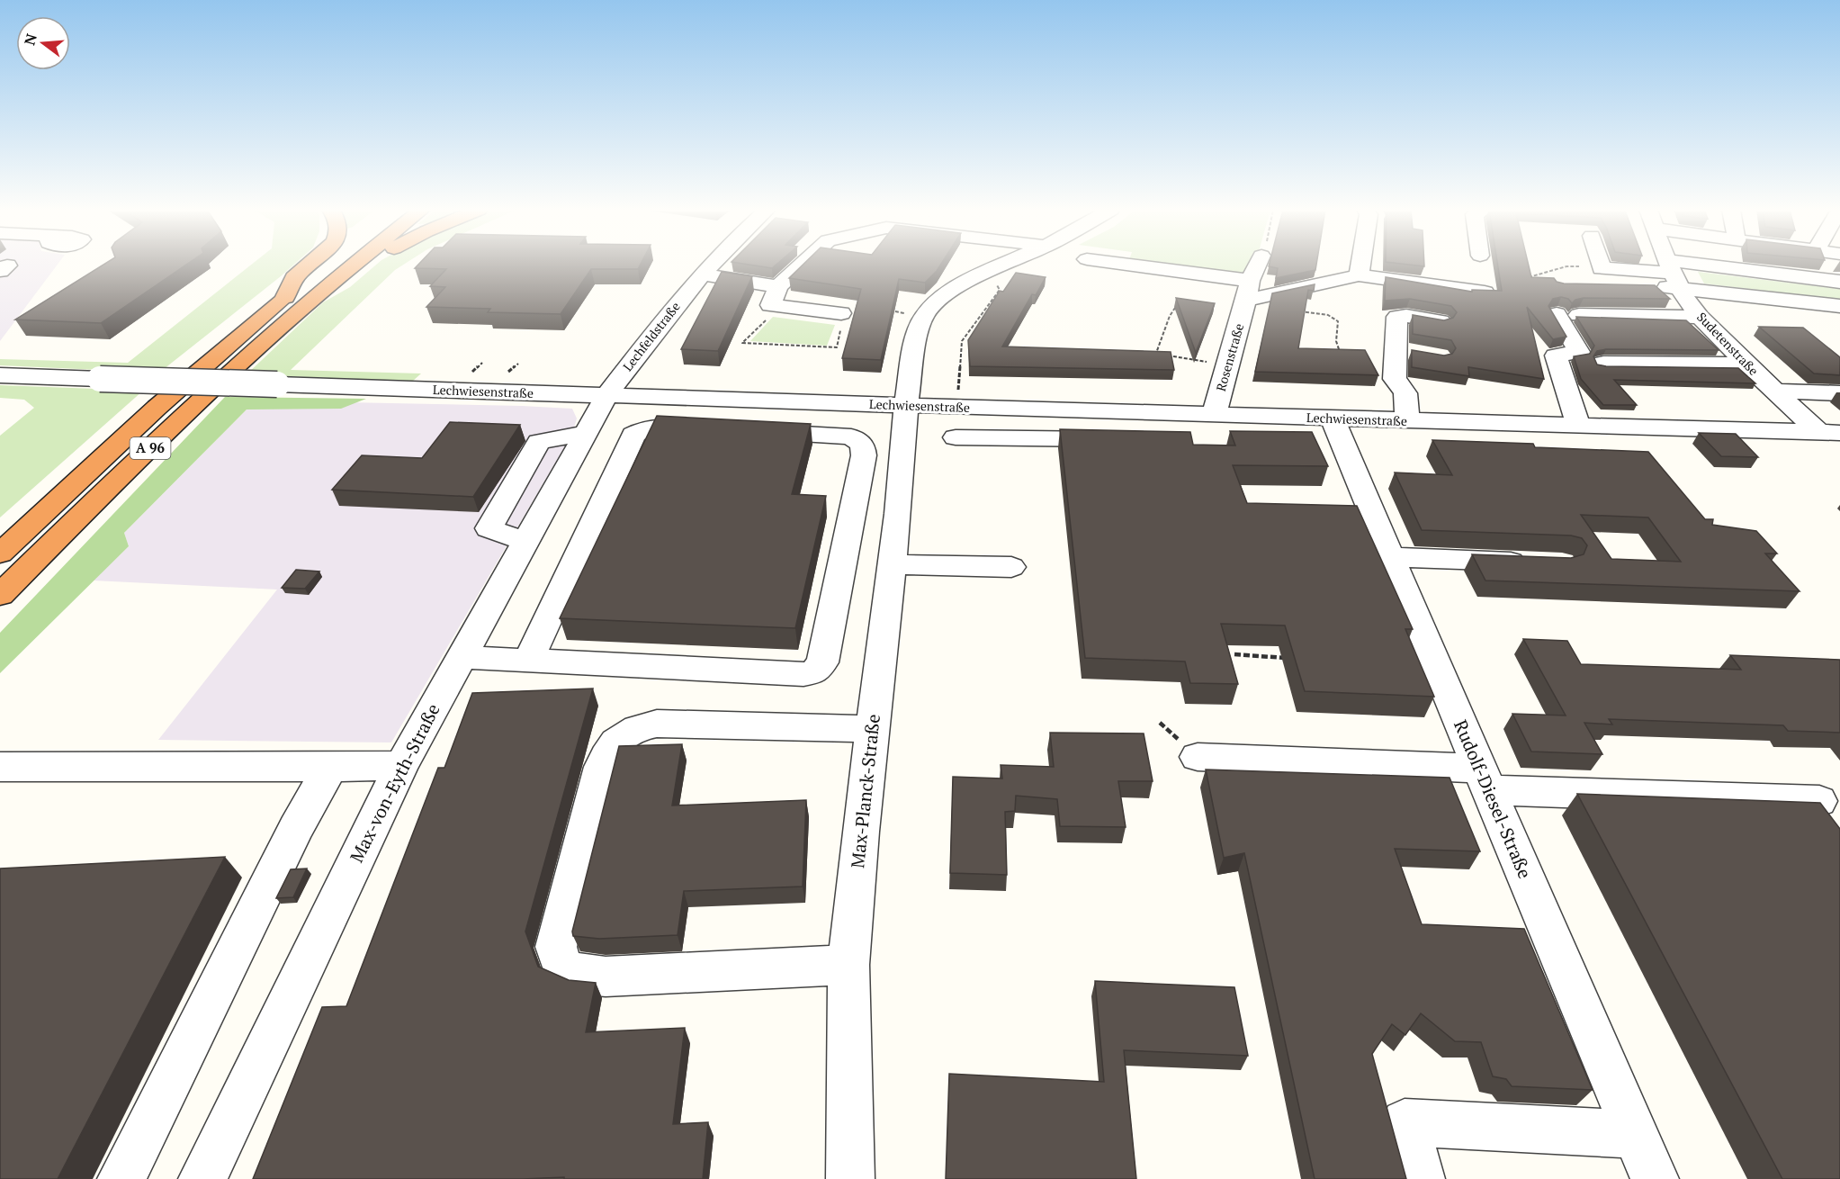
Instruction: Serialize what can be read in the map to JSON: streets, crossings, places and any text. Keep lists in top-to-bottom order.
{
  "streets": {
    "highway": ["A 96"],
    "street": [
      "Lechfeldstraße",
      "Sudetenstraße",
      "Rosenstraße",
      "Lechwiesenstraße",
      "Max-von-Eyth-Straße",
      "Max-Planck-Straße",
      "Rudolf-Diesel-Straße"
    ]
  },
  "crossings": [
    ["Lechfeldstraße", "Lechwiesenstraße"],
    ["Lechfeldstraße", "Max-von-Eyth-Straße"],
    ["Sudetenstraße", "Lechwiesenstraße"],
    ["Rosenstraße", "Lechwiesenstraße"],
    ["Lechwiesenstraße", "Max-von-Eyth-Straße"],
    ["Lechwiesenstraße", "Max-Planck-Straße"],
    ["Lechwiesenstraße", "Rudolf-Diesel-Straße"]
  ],
  "north": "left"
}
